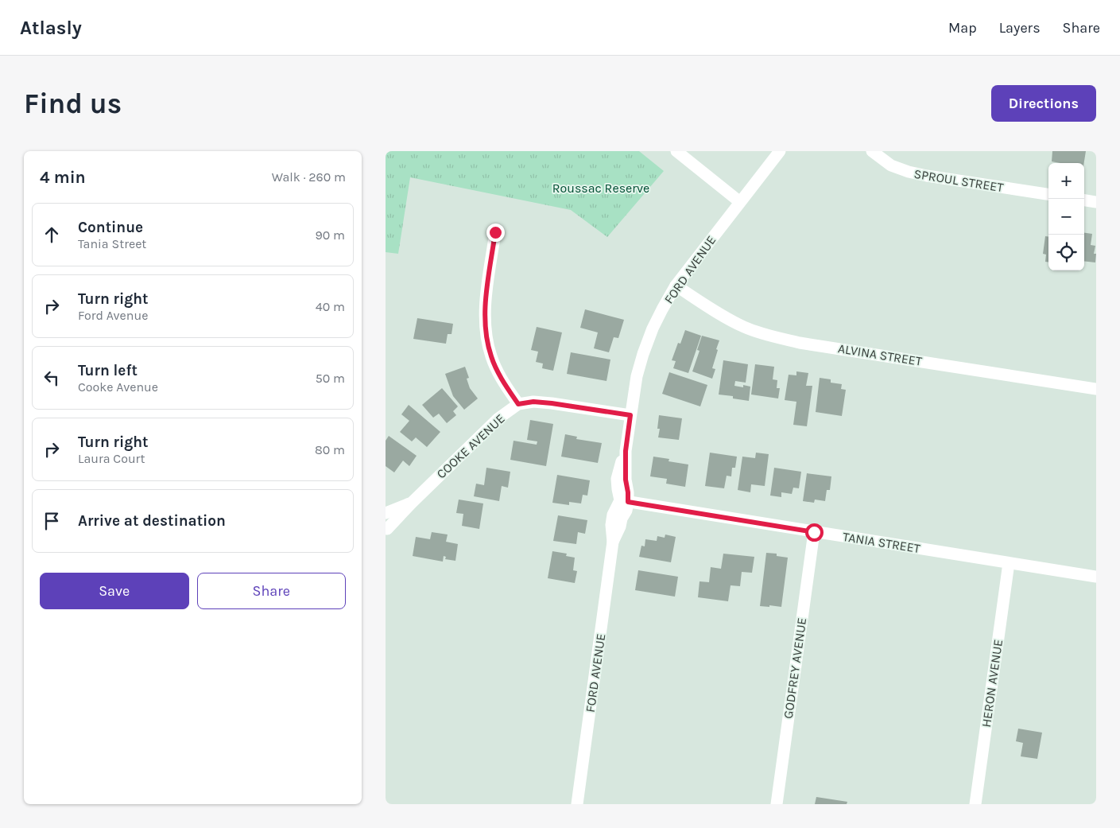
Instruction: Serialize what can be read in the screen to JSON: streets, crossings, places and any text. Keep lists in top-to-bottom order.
{
  "streets": {
    "street": [
      "SPROUL STREET",
      "FORD AVENUE",
      "ALVINA STREET",
      "COOKE AVENUE",
      "TANIA STREET",
      "GODFREY AVENUE",
      "HERON AVENUE"
    ]
  },
  "crossings": [
    ["FORD AVENUE", "ALVINA STREET"],
    ["FORD AVENUE", "COOKE AVENUE"],
    ["FORD AVENUE", "TANIA STREET"],
    ["TANIA STREET", "GODFREY AVENUE"],
    ["TANIA STREET", "HERON AVENUE"]
  ],
  "parks": ["Roussac Reserve"],
  "page": {
    "header": "Atlasly",
    "nav": ["Map", "Layers", "Share"],
    "buttons": [
      "Directions",
      ["Save", "Share"]
    ],
    "title": "Find us",
    "heading": ["4 min", "Walk · 260 m"],
    "map_buttons": ["+", "−"],
    "list": [
      ["Continue", "Tania Street", "90 m"],
      ["Turn right", "Ford Avenue", "40 m"],
      ["Turn left", "Cooke Avenue", "50 m"],
      ["Turn right", "Laura Court", "80 m"],
      "Arrive at destination"
    ]
  }
}
